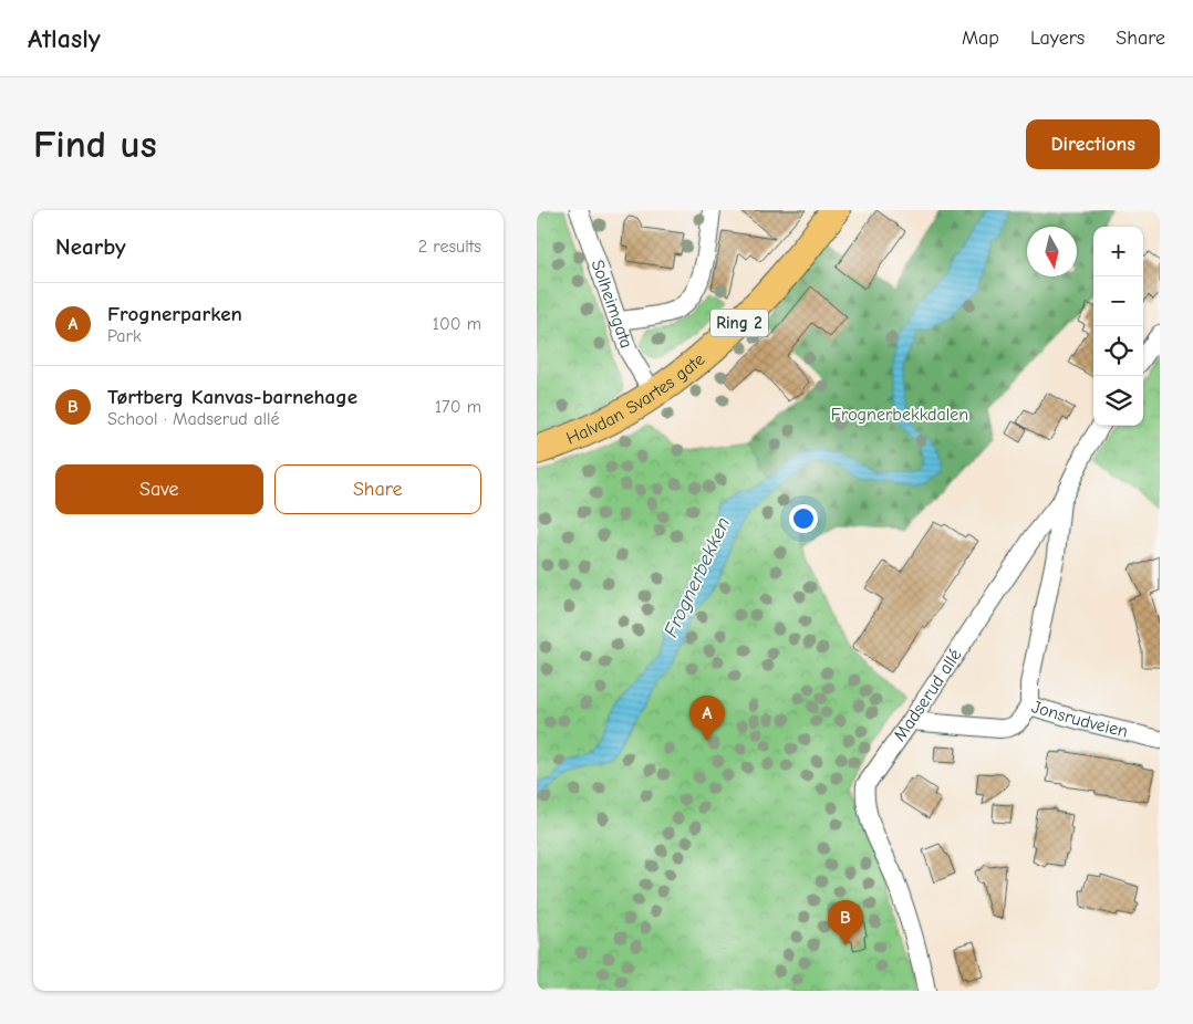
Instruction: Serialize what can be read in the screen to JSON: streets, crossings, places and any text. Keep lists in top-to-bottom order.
{
  "streets": {
    "main road": ["Ring 2", "Halvdan Svartes gate"],
    "street": ["Solheimgata", "Madserud allé", "Jonsrudveien"]
  },
  "crossings": [
    ["Solheimgata", "Halvdan Svartes gate"],
    ["Madserud allé", "Jonsrudveien"]
  ],
  "water": ["Frognerbekken"],
  "parks": ["Frognerbekkdalen"],
  "north": "bottom",
  "page": {
    "header": "Atlasly",
    "nav": ["Map", "Layers", "Share"],
    "buttons": [
      "Directions",
      ["Save", "Share"]
    ],
    "title": "Find us",
    "heading": ["Nearby", "2 results"],
    "map_buttons": ["+", "−"],
    "list": [
      {
        "mark": "A",
        "name": "Frognerparken",
        "note": "Park",
        "value": "100 m"
      },
      {
        "mark": "B",
        "name": "Tørtberg Kanvas-barnehage",
        "note": "School · Madserud allé",
        "value": "170 m"
      }
    ],
    "pins": ["A", "B"]
  }
}
